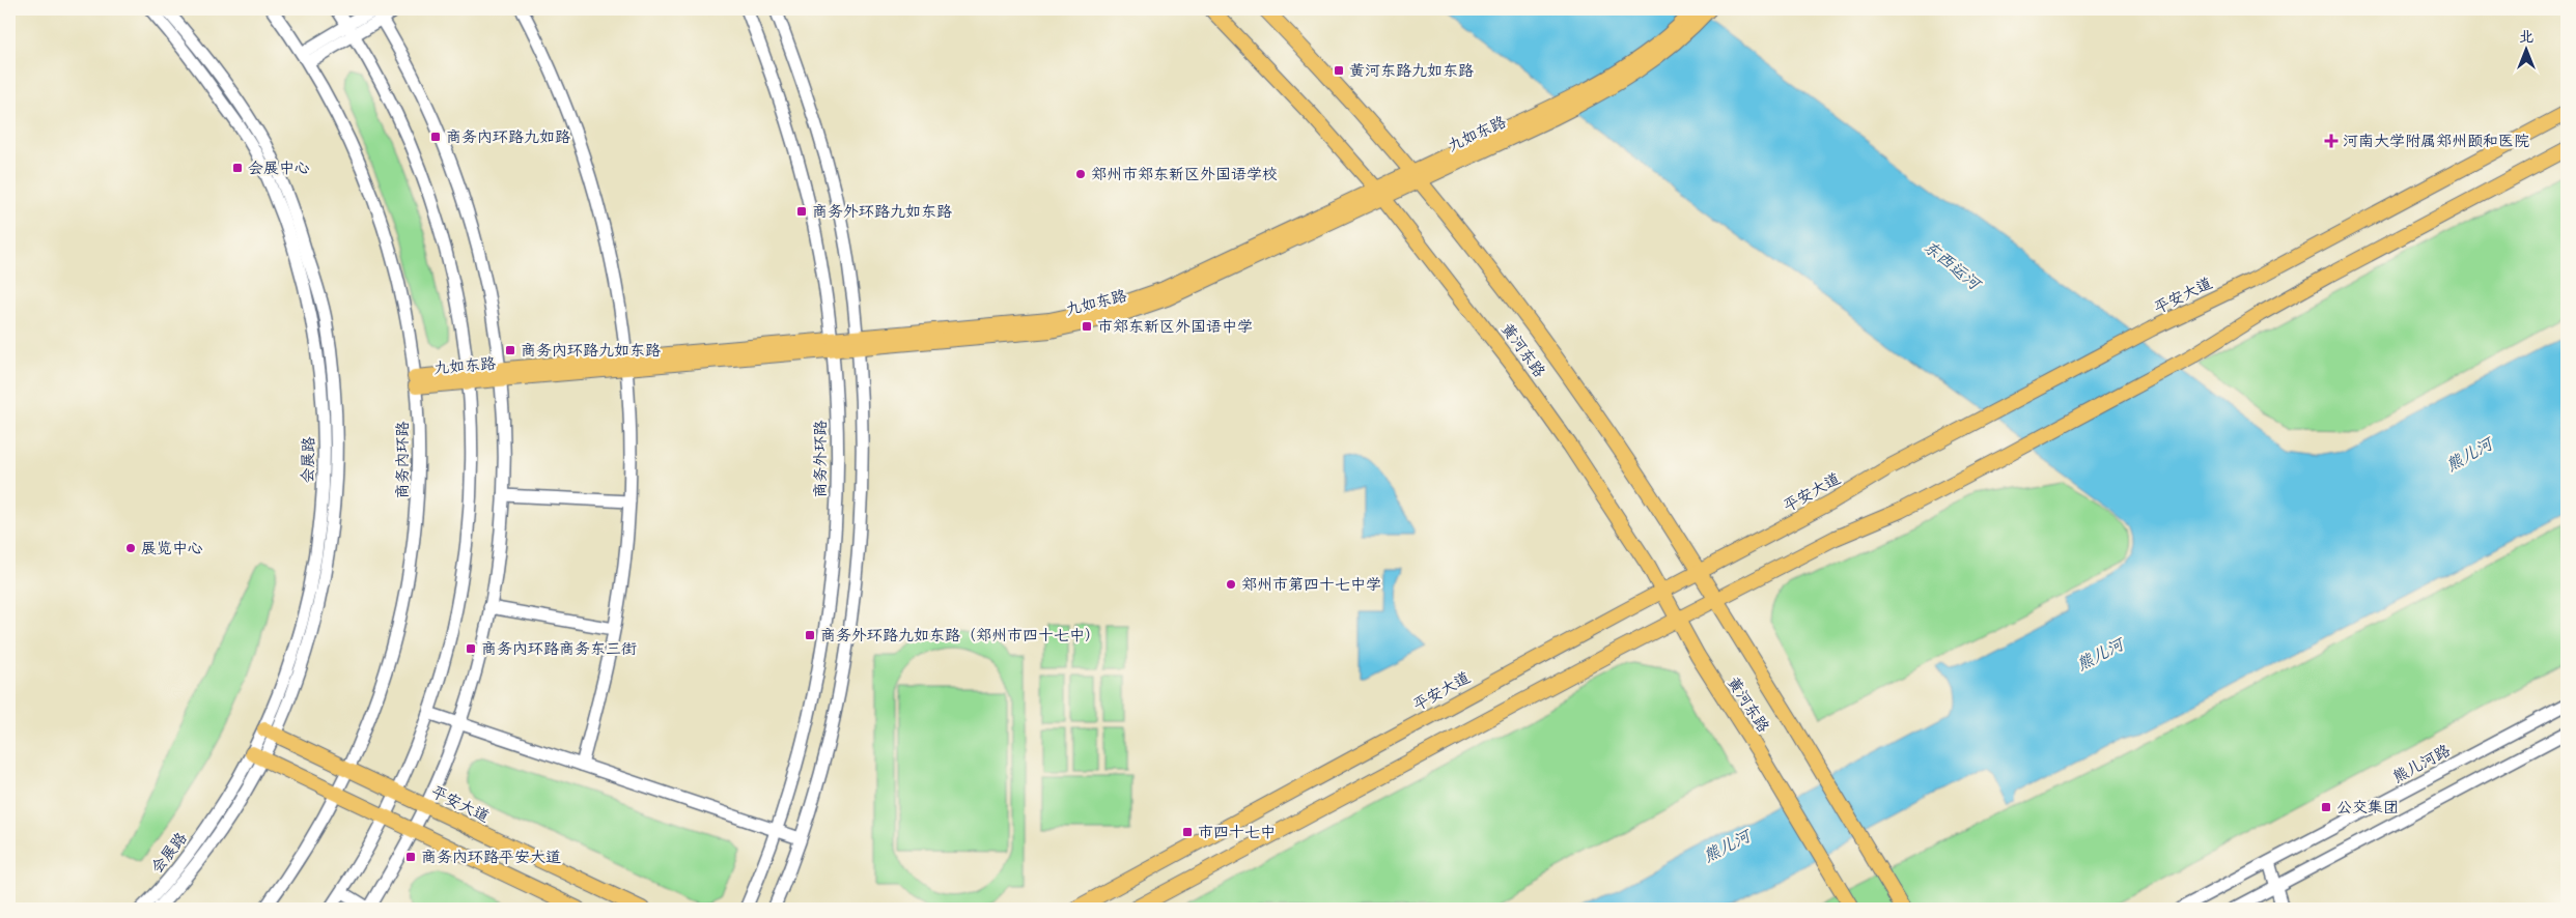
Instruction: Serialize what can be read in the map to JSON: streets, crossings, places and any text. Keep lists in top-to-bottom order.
{
  "streets": {
    "main road": ["九如东路", "平安大道", "黄河东路"],
    "street": [
      "商务外环路",
      "会展路",
      "商务内环路",
      "熊儿河路"
    ]
  },
  "crossings": [
    ["九如东路", "黄河东路"],
    ["九如东路", "商务外环路"],
    ["九如东路", "商务内环路"],
    ["平安大道", "黄河东路"],
    ["平安大道", "会展路"],
    ["平安大道", "商务内环路"]
  ],
  "water": ["东西运河", "熊儿河"],
  "places": {
    "transit": [
      "黄河东路九如东路",
      "商务内环路九如路",
      "会展中心",
      "商务外环路九如东路",
      "市郑东新区外国语中学",
      "商务内环路九如东路",
      "商务外环路九如东路（郑州市四十七中）",
      "商务内环路商务东三街",
      "公交集团",
      "市四十七中",
      "商务内环路平安大道"
    ],
    "health": ["河南大学附属郑州颐和医院"],
    "other": ["郑州市郑东新区外国语学校", "展览中心", "郑州市第四十七中学"]
  },
  "north": "top"
}
